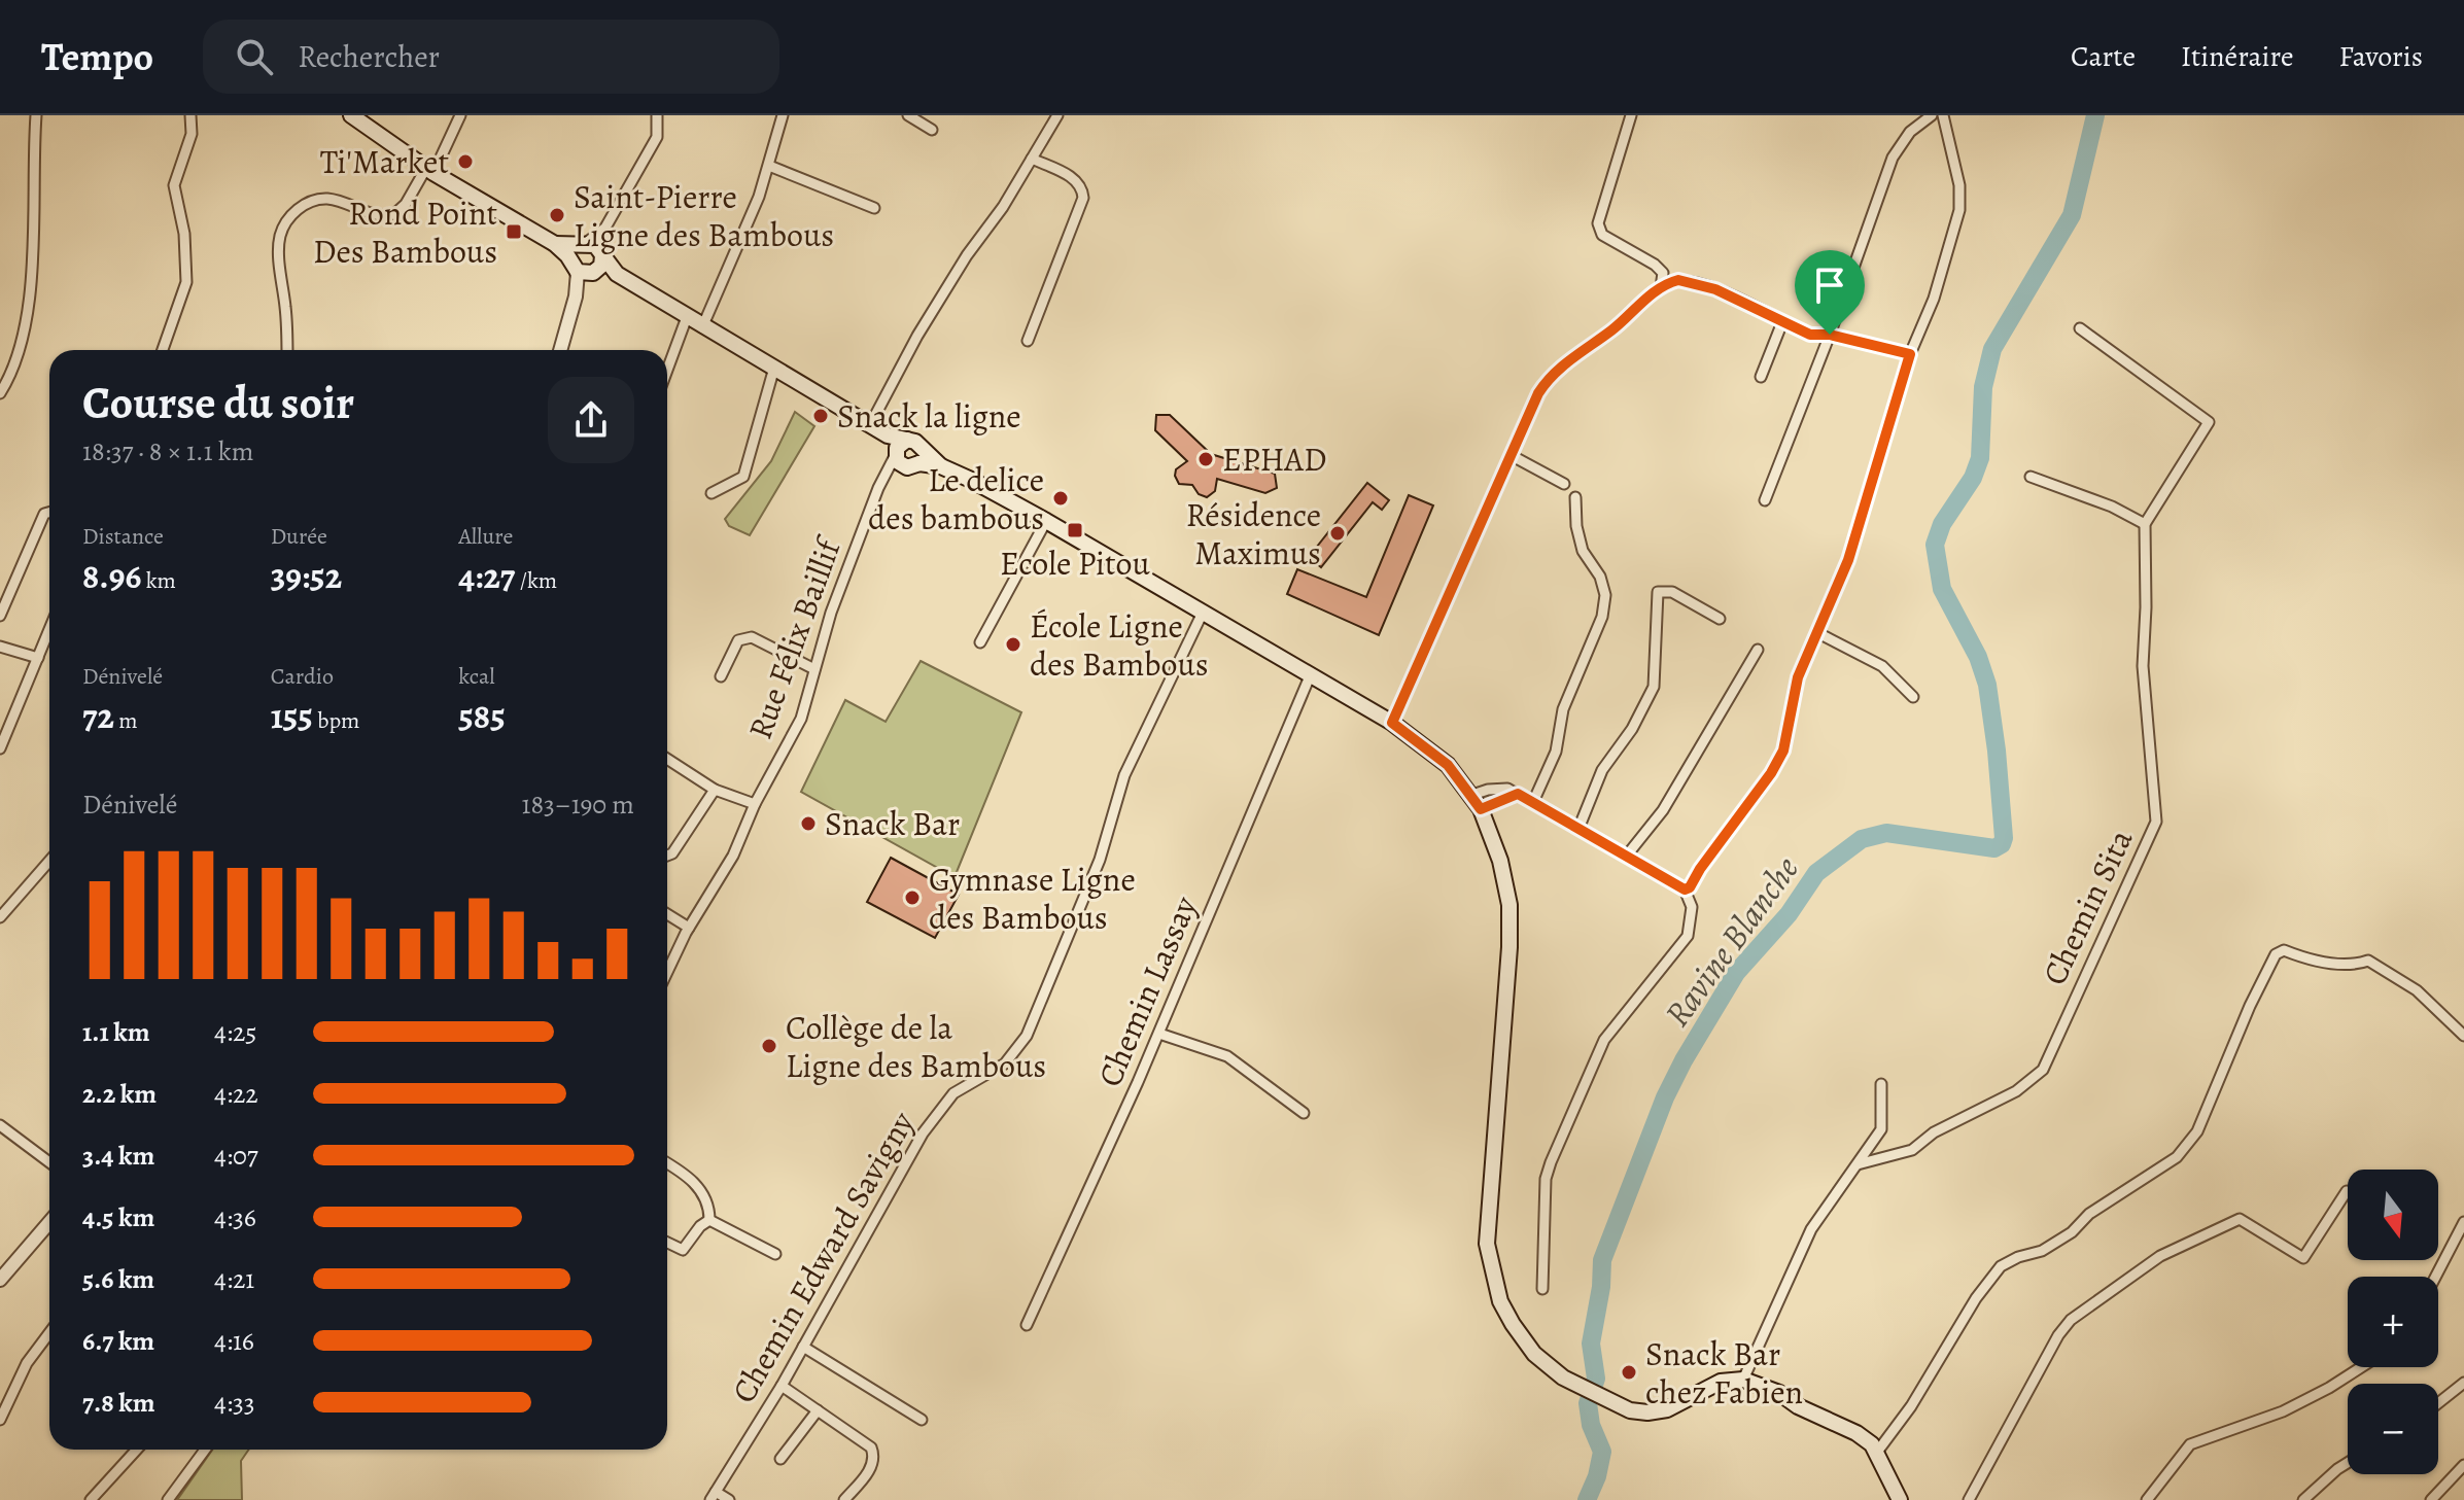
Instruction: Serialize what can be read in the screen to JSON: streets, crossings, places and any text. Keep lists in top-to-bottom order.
{
  "streets": {
    "street": [
      "Rue Félix Baillif",
      "Chemin Sita",
      "Chemin Lassay",
      "Chemin Edward Savigny"
    ]
  },
  "water": ["Ravine Blanche"],
  "places": {
    "other": [
      "Ti'Market",
      "Saint-Pierre Ligne des Bambous",
      "Snack la ligne",
      "EPHAD",
      "Le delice des bambous",
      "Résidence Maximus",
      "École Ligne des Bambous",
      "Snack Bar",
      "Gymnase Ligne des Bambous",
      "Collège de la Ligne des Bambous",
      "Snack Bar chez Fabien"
    ],
    "transit": ["Rond Point Des Bambous", "Ecole Pitou"]
  },
  "north": "bottom",
  "page": {
    "header": "Tempo",
    "search": "Rechercher",
    "nav": ["Carte", "Itinéraire", "Favoris"],
    "heading": ["Course du soir", "18:37 · 8 × 1.1 km"],
    "stats": [
      ["Distance", "8.96 km"],
      ["Durée", "39:52"],
      ["Allure", "4:27 /km"],
      ["Dénivelé", "72 m"],
      ["Cardio", "155 bpm"],
      ["kcal", "585"]
    ],
    "chart": ["Dénivelé", "183–190 m"],
    "list": [
      {
        "name": "1.1 km",
        "note": "4:25"
      },
      {
        "name": "2.2 km",
        "note": "4:22"
      },
      {
        "name": "3.4 km",
        "note": "4:07"
      },
      {
        "name": "4.5 km",
        "note": "4:36"
      },
      {
        "name": "5.6 km",
        "note": "4:21"
      },
      {
        "name": "6.7 km",
        "note": "4:16"
      },
      {
        "name": "7.8 km",
        "note": "4:33"
      }
    ],
    "map_buttons": ["+", "−"]
  }
}
